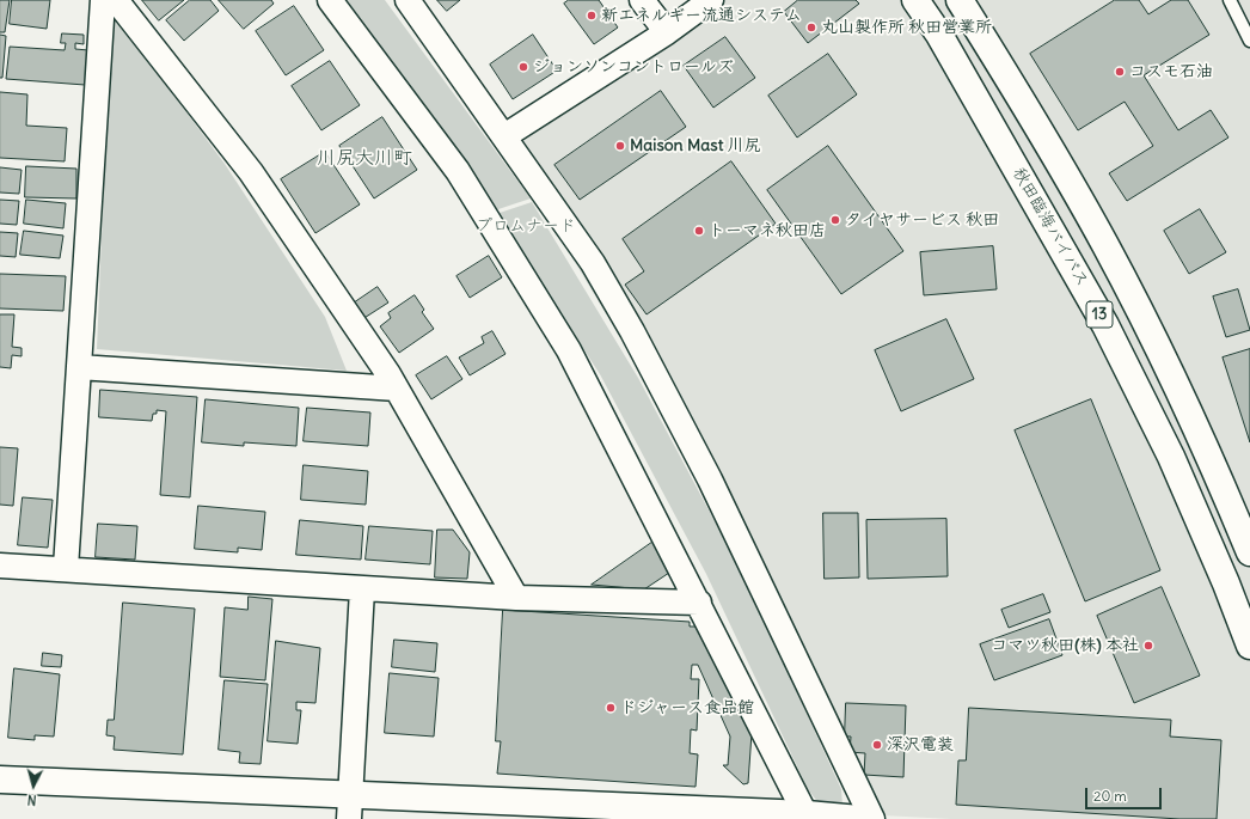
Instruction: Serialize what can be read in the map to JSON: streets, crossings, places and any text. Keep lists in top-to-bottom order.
{
  "streets": {
    "main road": ["秋田臨海バイパス", "13"]
  },
  "districts": ["川尻大川町"],
  "parks": ["プロムナード"],
  "places": [
    "新エネルギー流通システム",
    "丸山製作所 秋田営業所",
    "ジョンソンコントロールズ",
    "コスモ石油",
    "Maison Mast 川尻",
    "タイヤサービス 秋田",
    "トーマネ秋田店",
    "コマツ秋田(株) 本社",
    "ドジャース食品館",
    "深沢電装"
  ],
  "scale_bar": "20 m",
  "north": "bottom"
}
